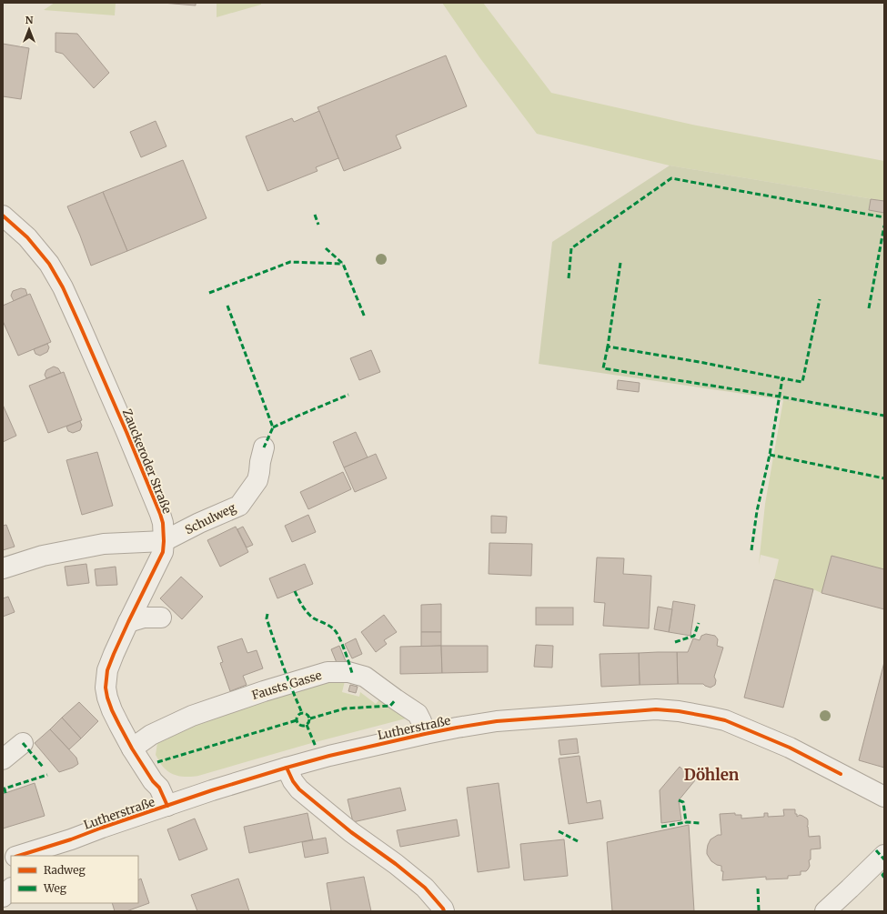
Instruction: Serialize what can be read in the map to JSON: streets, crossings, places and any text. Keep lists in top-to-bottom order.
{
  "streets": {
    "street": [
      "Zauckeroder Straße",
      "Schulweg",
      "Fausts Gasse",
      "Lutherstraße"
    ]
  },
  "crossings": [
    ["Zauckeroder Straße", "Schulweg"],
    ["Zauckeroder Straße", "Fausts Gasse"],
    ["Zauckeroder Straße", "Lutherstraße"],
    ["Fausts Gasse", "Lutherstraße"]
  ],
  "districts": ["Döhlen"],
  "legend": ["Radweg", "Weg"],
  "north": "top"
}
